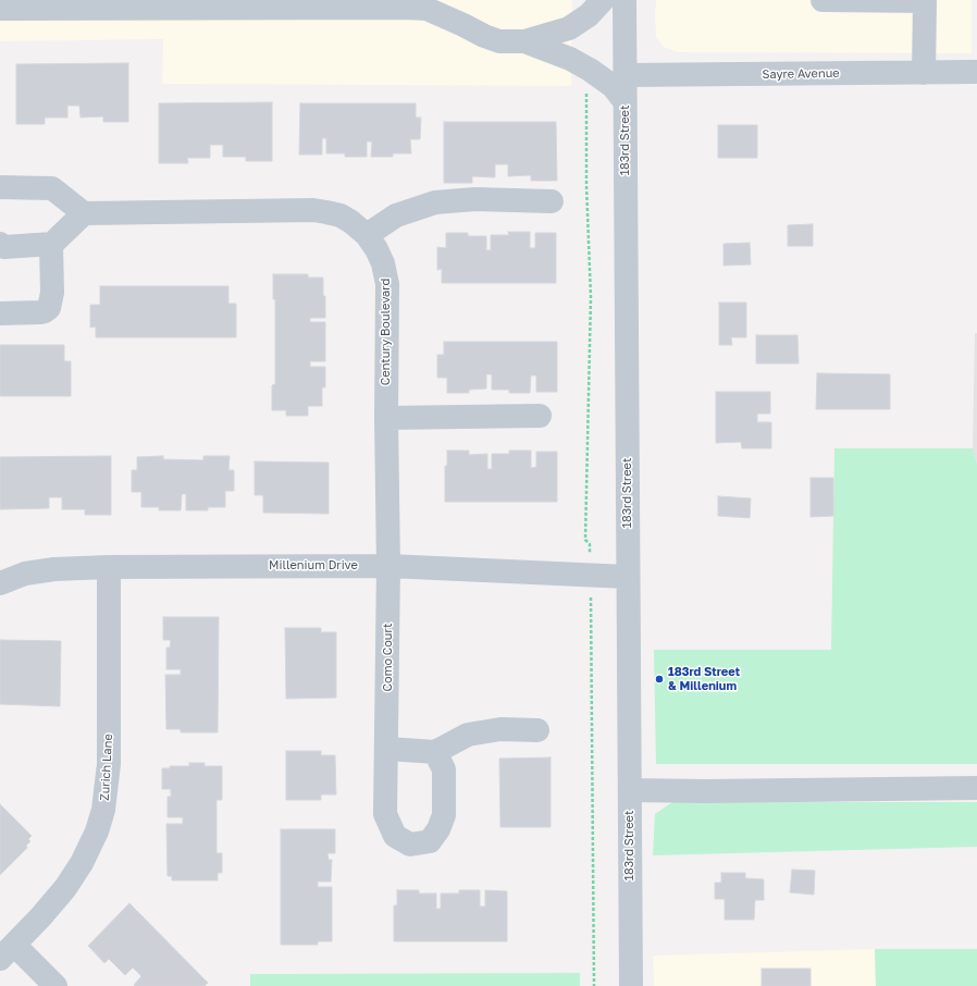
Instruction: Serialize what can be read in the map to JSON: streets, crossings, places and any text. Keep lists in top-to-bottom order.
{
  "streets": {
    "street": [
      "Sayre Avenue",
      "183rd Street",
      "Century Boulevard",
      "Millenium Drive",
      "Como Court",
      "Zurich Lane"
    ]
  },
  "crossings": [
    ["Sayre Avenue", "183rd Street"],
    ["183rd Street", "Millenium Drive"],
    ["Century Boulevard", "Millenium Drive"],
    ["Century Boulevard", "Como Court"],
    ["Millenium Drive", "Como Court"],
    ["Millenium Drive", "Zurich Lane"]
  ],
  "places": ["183rd Street & Millenium"]
}
